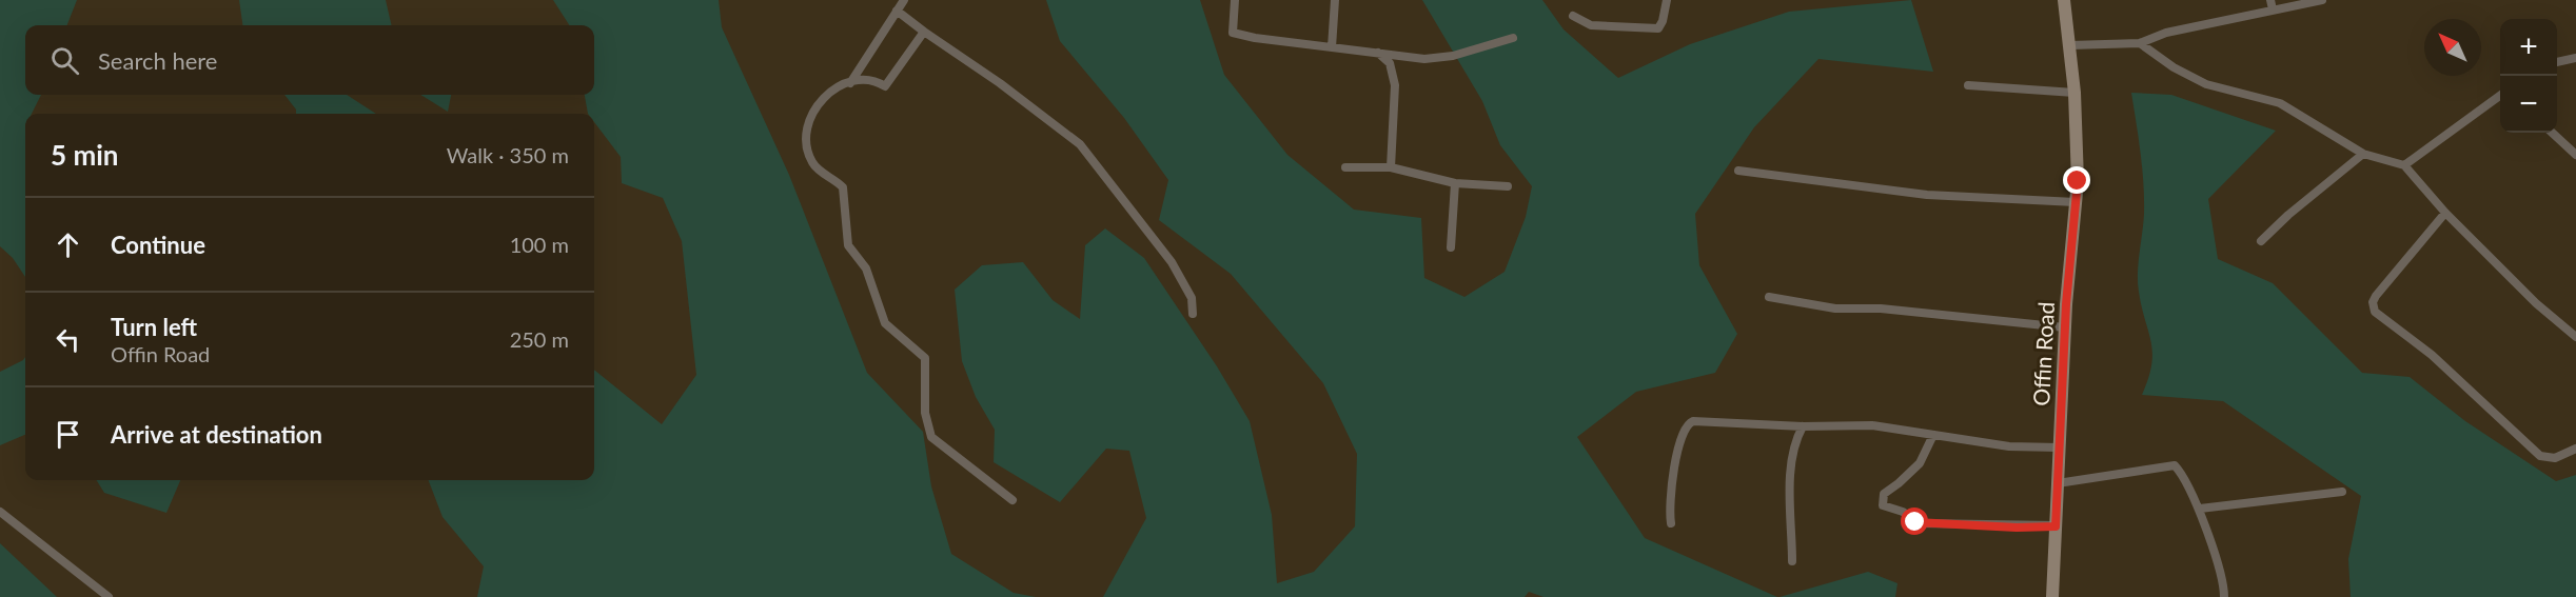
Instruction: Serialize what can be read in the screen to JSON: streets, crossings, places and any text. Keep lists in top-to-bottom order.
{
  "streets": {
    "street": ["Offin Road"]
  },
  "north": "top left",
  "page": {
    "map_buttons": ["+", "−"],
    "search": "Search here",
    "heading": ["5 min", "Walk · 350 m"],
    "list": [
      ["Continue", "100 m"],
      ["Turn left", "Offin Road", "250 m"],
      "Arrive at destination"
    ]
  }
}
